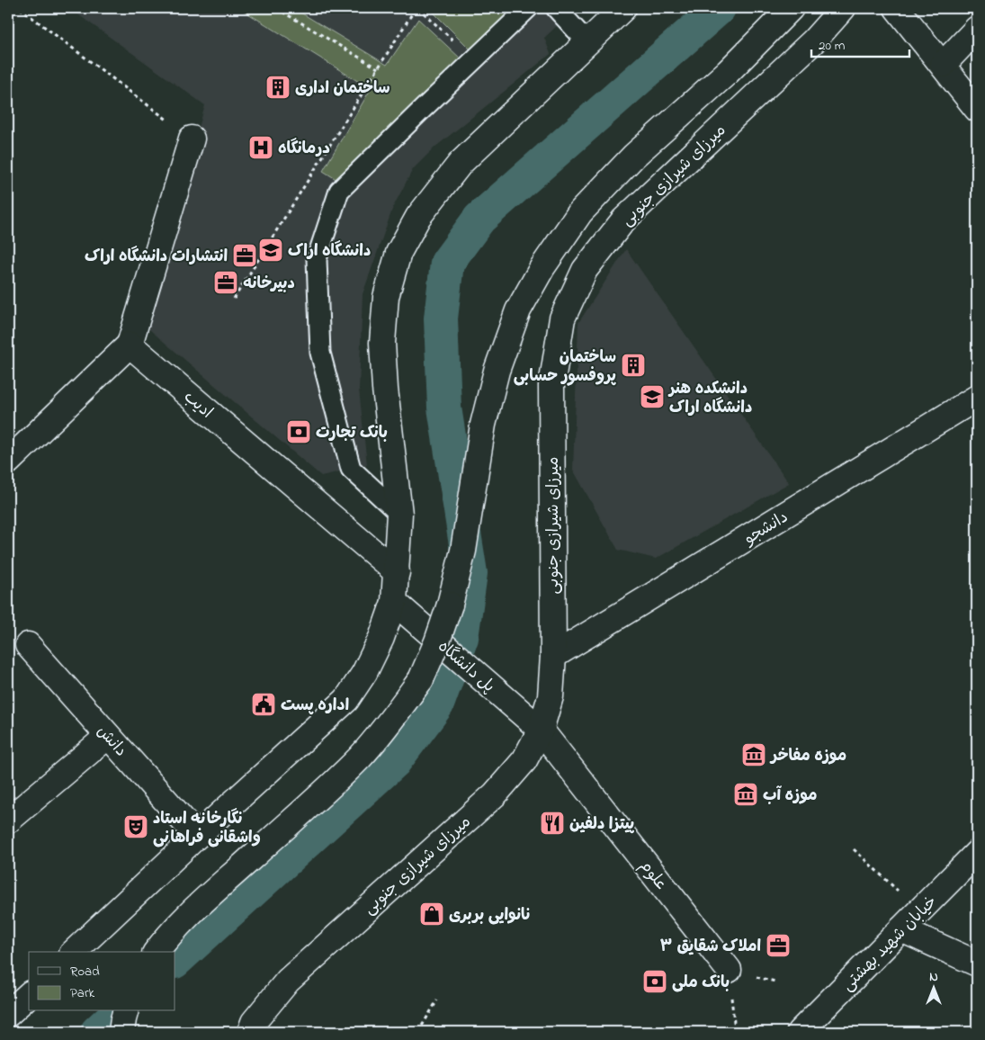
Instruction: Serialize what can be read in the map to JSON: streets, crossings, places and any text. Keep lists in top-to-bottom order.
{
  "streets": {
    "main road": [
      "میرزای شیرازی جنوبی",
      "ادیب",
      "دانشجو",
      "پل دانشگاه",
      "دانش",
      "علوم",
      "خیابان شهید بهشتی"
    ]
  },
  "crossings": [
    ["میرزای شیرازی جنوبی", "دانشجو"],
    ["میرزای شیرازی جنوبی", "پل دانشگاه"],
    ["میرزای شیرازی جنوبی", "علوم"],
    ["پل دانشگاه", "علوم"]
  ],
  "places": {
    "building": ["ساختمان اداری", "ساختمان پروفسور حسابی"],
    "hospital": ["درمانگاه"],
    "school or university": ["دانشگاه اراک", "دانشکده هنر دانشگاه اراک"],
    "office": ["انتشارات دانشگاه اراک", "دبیرخانه", "املاک شقایق ۳"],
    "bank": ["بانک تجارت", "بانک ملی"],
    "public building": ["اداره پست"],
    "museum": ["موزه مفاخر", "موزه آب"],
    "restaurant": ["پیتزا دلفین"],
    "theatre": ["نگارخانه استاد واشقانی فراهانی"],
    "shop": ["نانوایی بربری"]
  },
  "legend": ["Road", "Park"],
  "scale_bar": "20 m",
  "north": "top"
}
